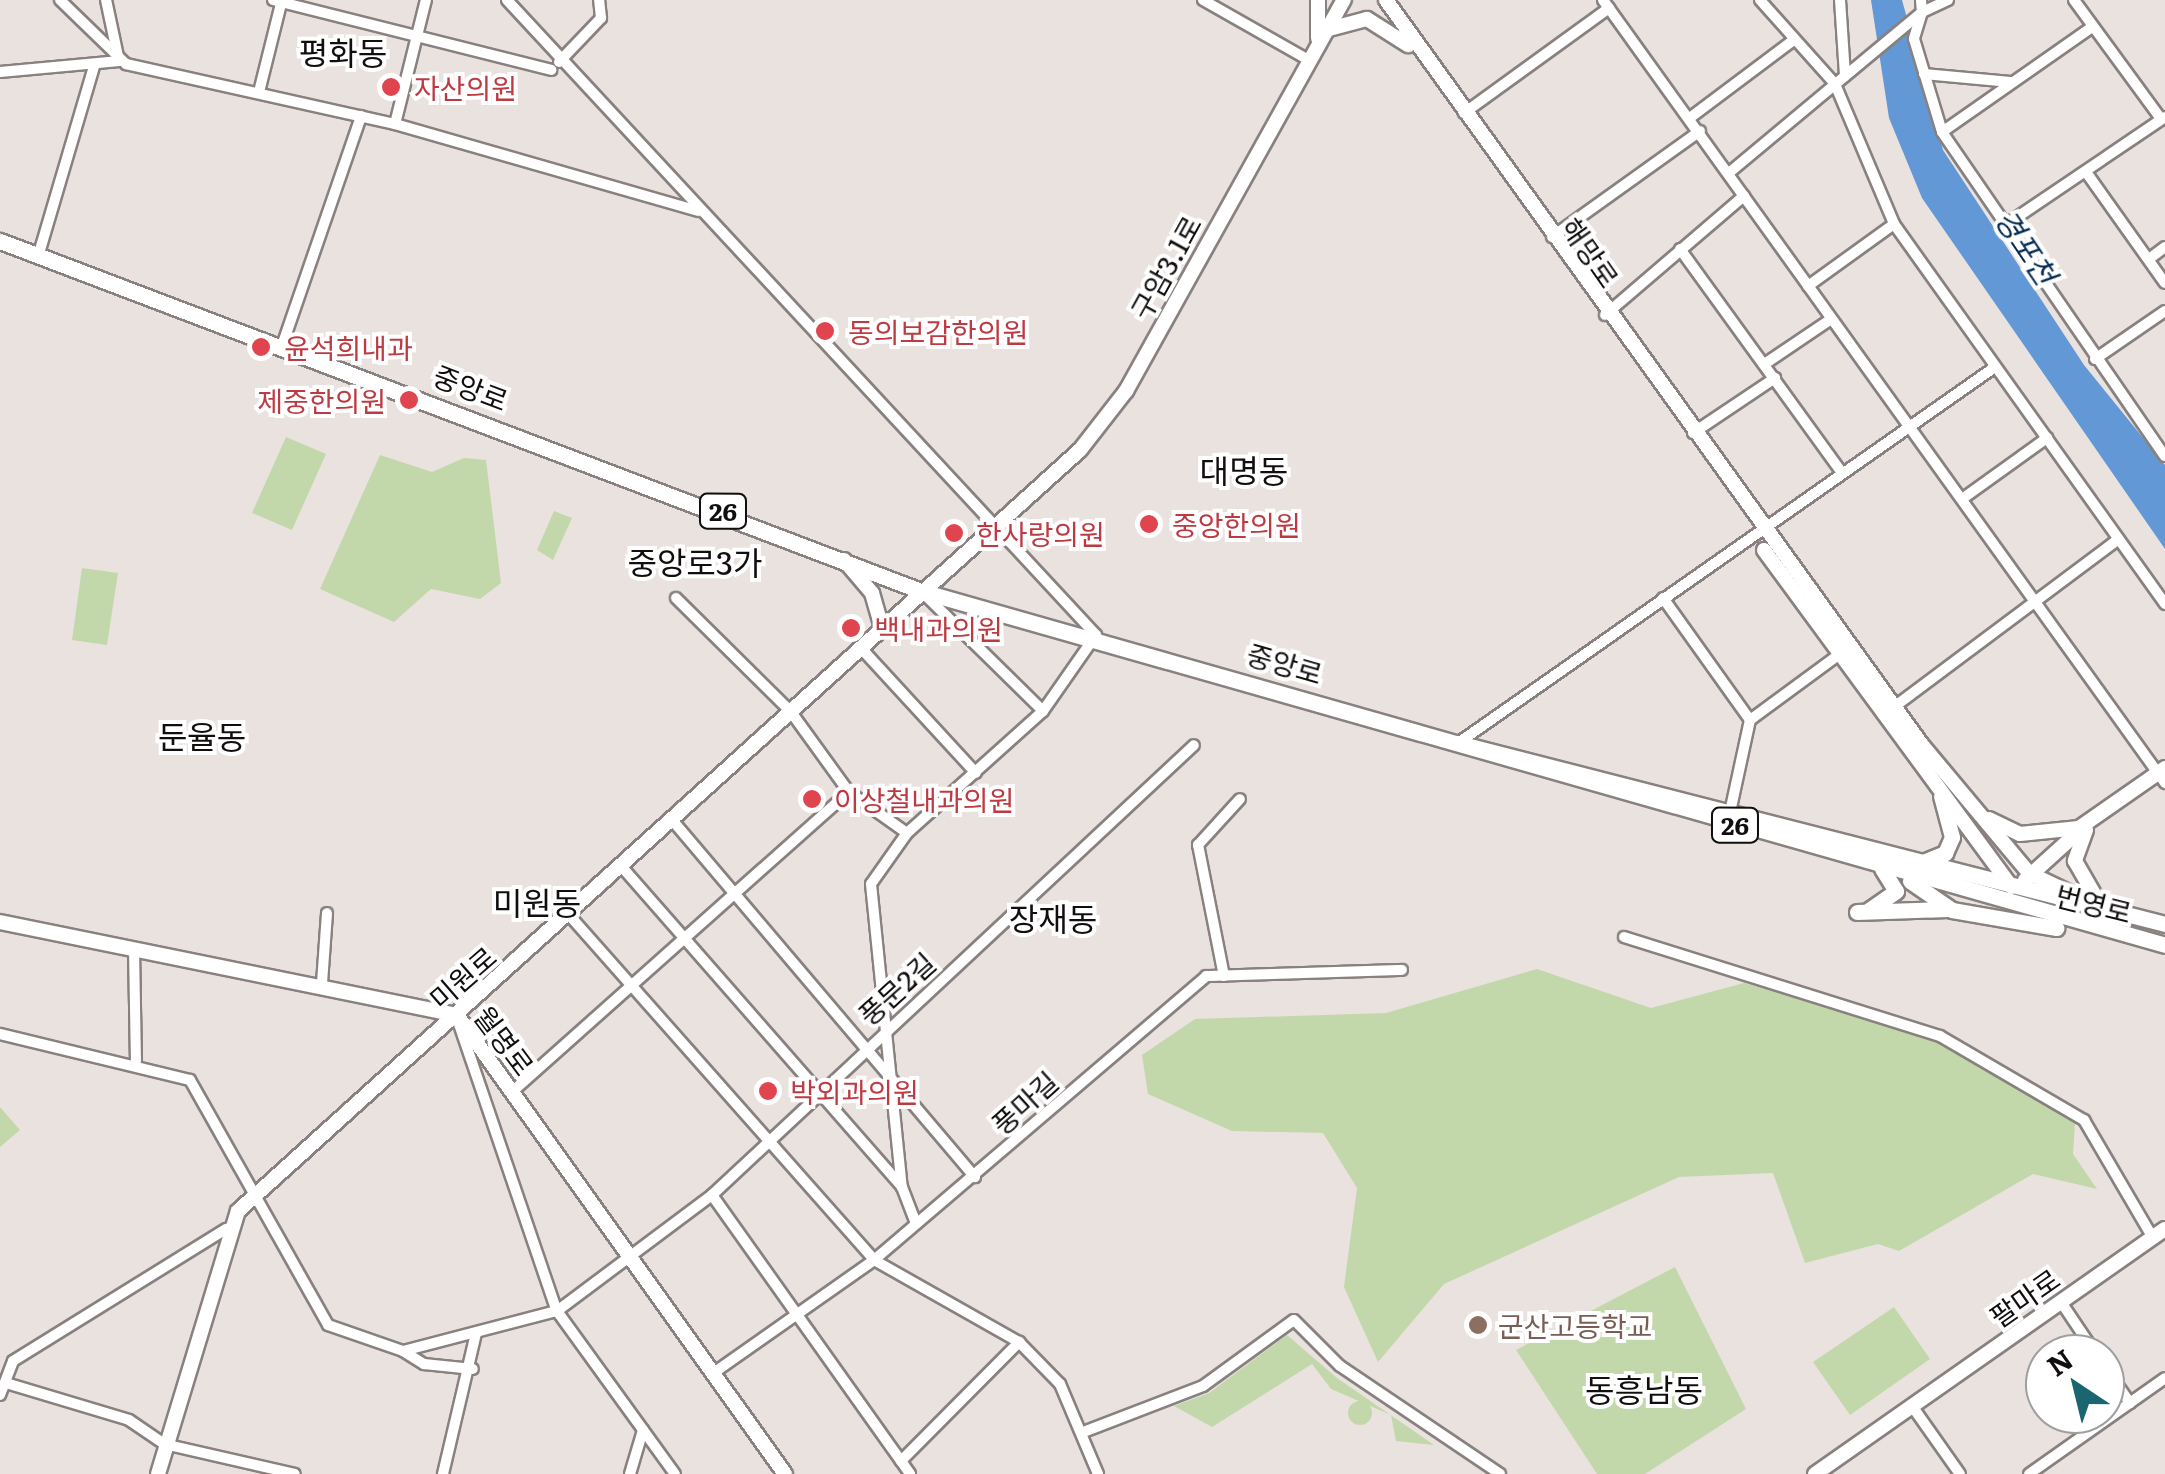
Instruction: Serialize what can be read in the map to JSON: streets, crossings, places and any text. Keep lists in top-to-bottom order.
{
  "streets": {
    "main road": ["중앙로", "26", "번영로"],
    "street": [
      "해망로",
      "구암3.1로",
      "미원로",
      "풍문2길",
      "월명로",
      "풍마길",
      "팔마로"
    ]
  },
  "crossings": [
    ["해망로", "중앙로"],
    ["해망로", "번영로"],
    ["구암3.1로", "중앙로"],
    ["구암3.1로", "미원로"],
    ["중앙로", "번영로"],
    ["중앙로", "미원로"],
    ["미원로", "월명로"],
    ["풍문2길", "월명로"],
    ["월명로", "풍마길"]
  ],
  "districts": [
    "평화동",
    "대명동",
    "중앙로3가",
    "둔율동",
    "미원동",
    "장재동",
    "동흥남동"
  ],
  "water": ["경포천"],
  "places": [
    "자산의원",
    "동의보감한의원",
    "윤석희내과",
    "제중한의원",
    "중앙한의원",
    "한사랑의원",
    "백내과의원",
    "이상철내과의원",
    "박외과의원",
    "군산고등학교"
  ],
  "north": "top left"
}
